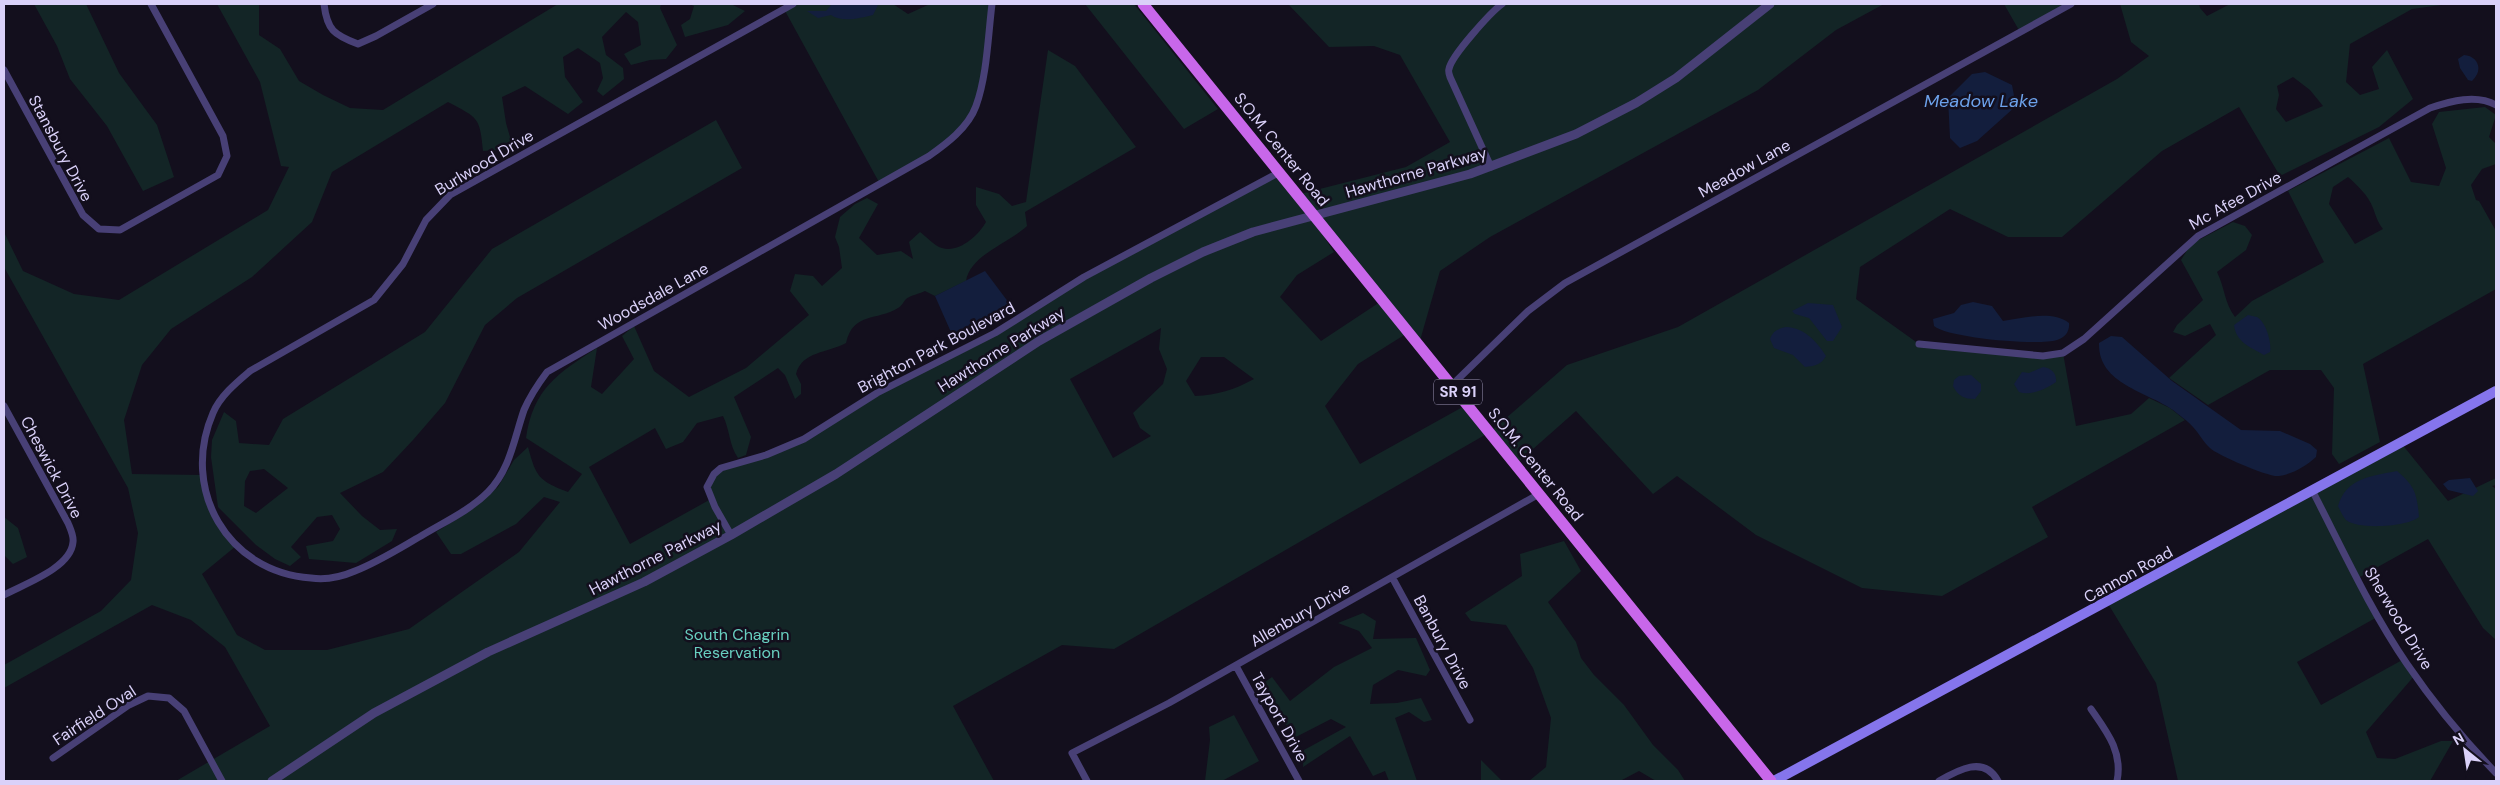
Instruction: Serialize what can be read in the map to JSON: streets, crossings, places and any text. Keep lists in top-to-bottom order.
{
  "streets": {
    "main road": ["S.O.M. Center Road", "SR 91", "Cannon Road"],
    "street": [
      "Stansbury Drive",
      "Burlwood Drive",
      "Meadow Lane",
      "Hawthorne Parkway",
      "Mc Afee Drive",
      "Woodsdale Lane",
      "Brighton Park Boulevard",
      "Cheswick Drive",
      "Allenbury Drive",
      "Sherwood Drive",
      "Banbury Drive",
      "Fairfield Oval",
      "Tayport Drive"
    ]
  },
  "crossings": [
    ["S.O.M. Center Road", "Meadow Lane"],
    ["S.O.M. Center Road", "Hawthorne Parkway"],
    ["S.O.M. Center Road", "Brighton Park Boulevard"],
    ["S.O.M. Center Road", "Cannon Road"],
    ["S.O.M. Center Road", "Allenbury Drive"],
    ["Burlwood Drive", "Woodsdale Lane"],
    ["Hawthorne Parkway", "Brighton Park Boulevard"],
    ["Cannon Road", "Sherwood Drive"],
    ["Allenbury Drive", "Banbury Drive"],
    ["Allenbury Drive", "Tayport Drive"]
  ],
  "water": ["Meadow Lake"],
  "parks": ["South Chagrin Reservation"],
  "north": "top left"
}
